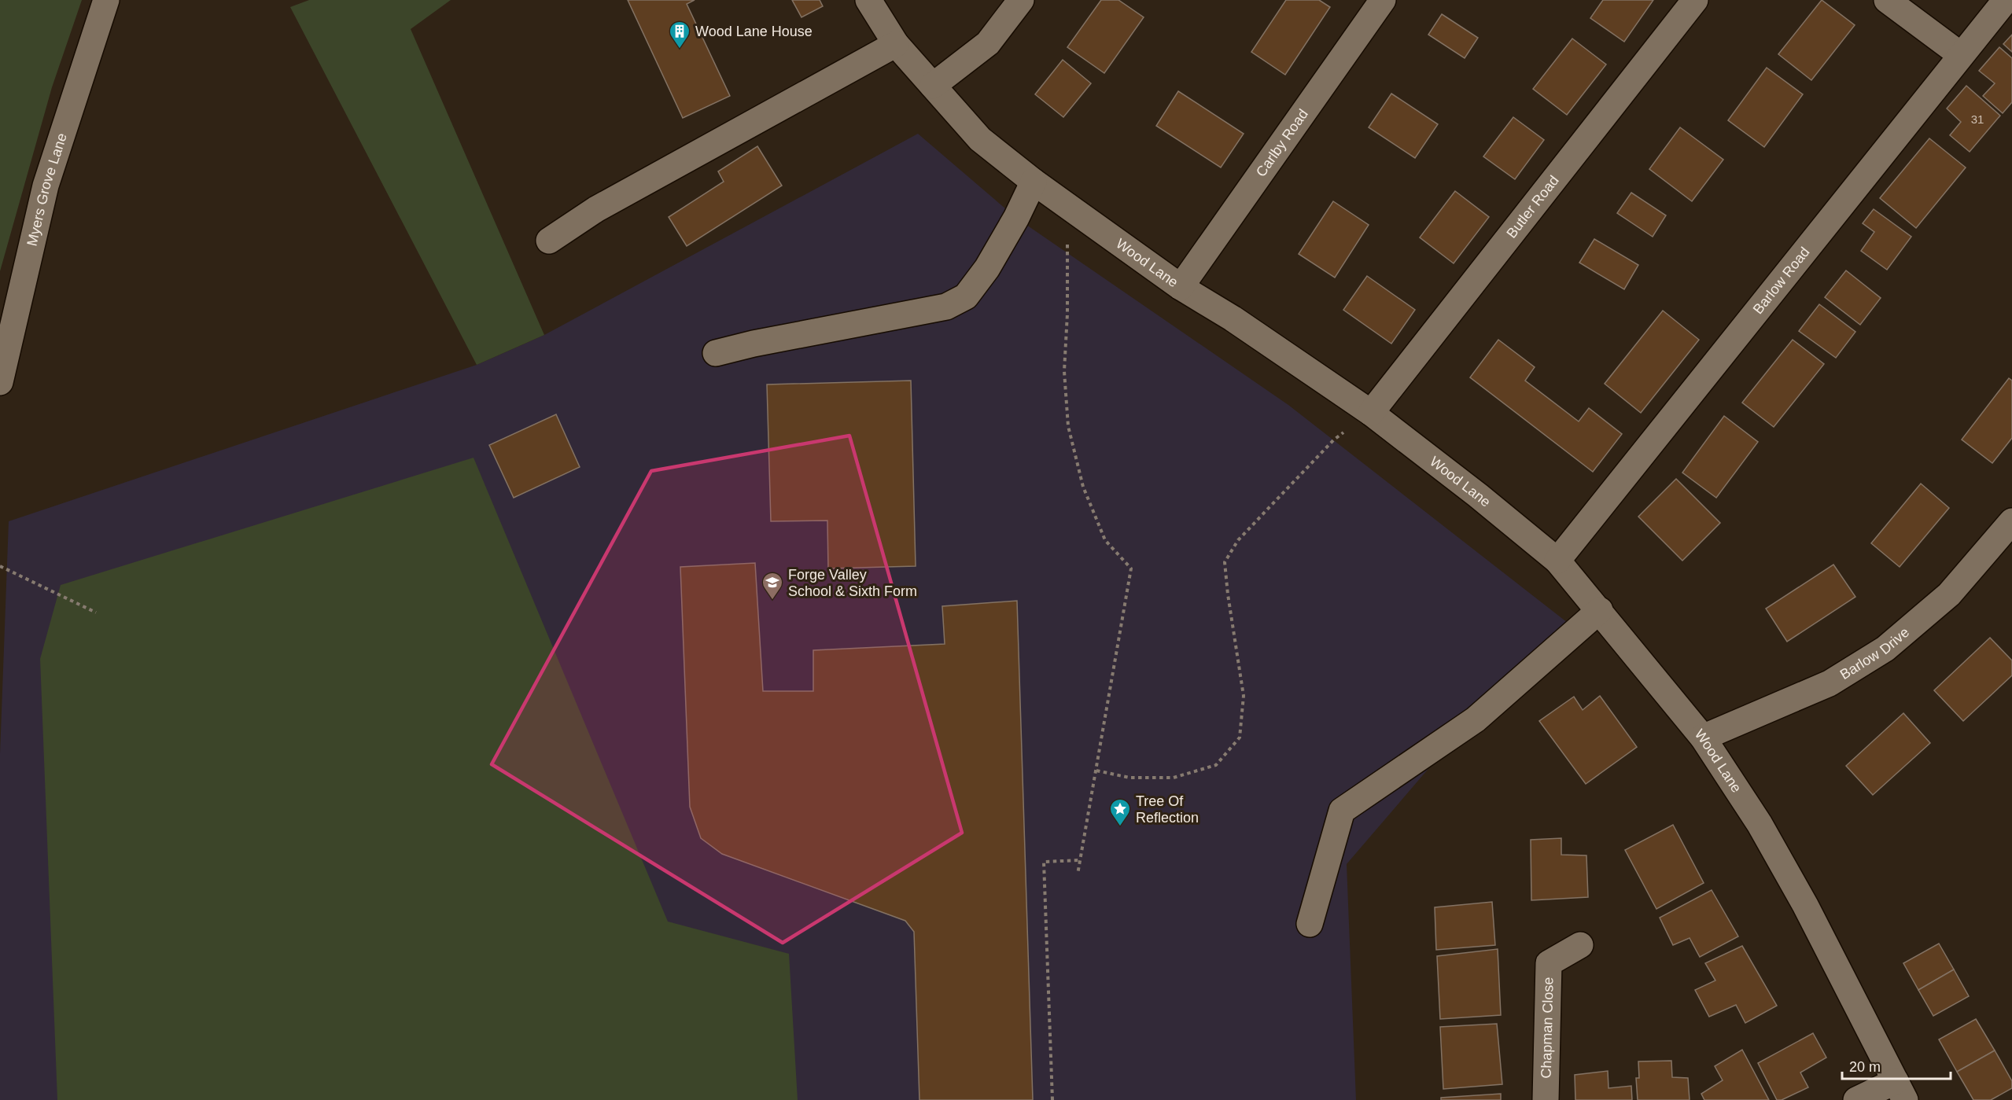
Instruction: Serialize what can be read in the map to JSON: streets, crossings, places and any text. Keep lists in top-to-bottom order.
{
  "streets": {
    "street": [
      "Carlby Road",
      "Myers Grove Lane",
      "Butler Road",
      "Wood Lane",
      "Barlow Road",
      "Barlow Drive",
      "Chapman Close"
    ]
  },
  "crossings": [
    ["Carlby Road", "Wood Lane"],
    ["Butler Road", "Wood Lane"],
    ["Wood Lane", "Barlow Road"],
    ["Wood Lane", "Barlow Drive"]
  ],
  "places": {
    "building": ["Wood Lane House"],
    "school or university": ["Forge Valley School & Sixth Form"],
    "place": ["Tree Of Reflection"]
  },
  "house_numbers": ["31"],
  "scale_bar": "20 m"
}
